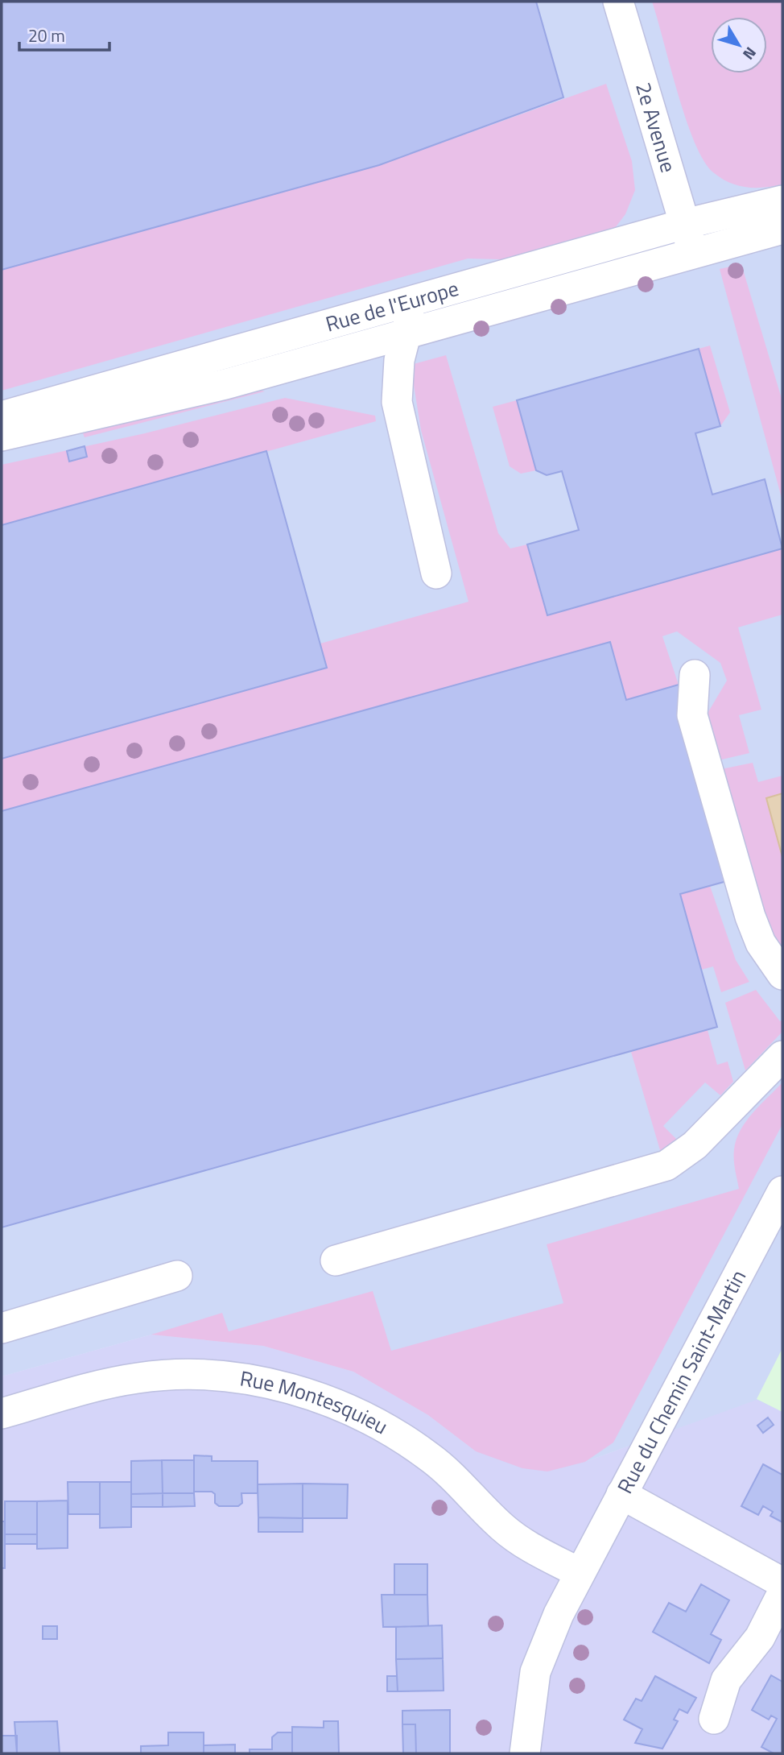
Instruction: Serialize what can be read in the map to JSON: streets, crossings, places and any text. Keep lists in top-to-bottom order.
{
  "streets": {
    "street": [
      "2e Avenue",
      "Rue de l'Europe",
      "Rue du Chemin Saint-Martin",
      "Rue Montesquieu"
    ]
  },
  "crossings": [
    ["2e Avenue", "Rue de l'Europe"],
    ["Rue du Chemin Saint-Martin", "Rue Montesquieu"]
  ],
  "scale_bar": "20 m",
  "north": "bottom right"
}
